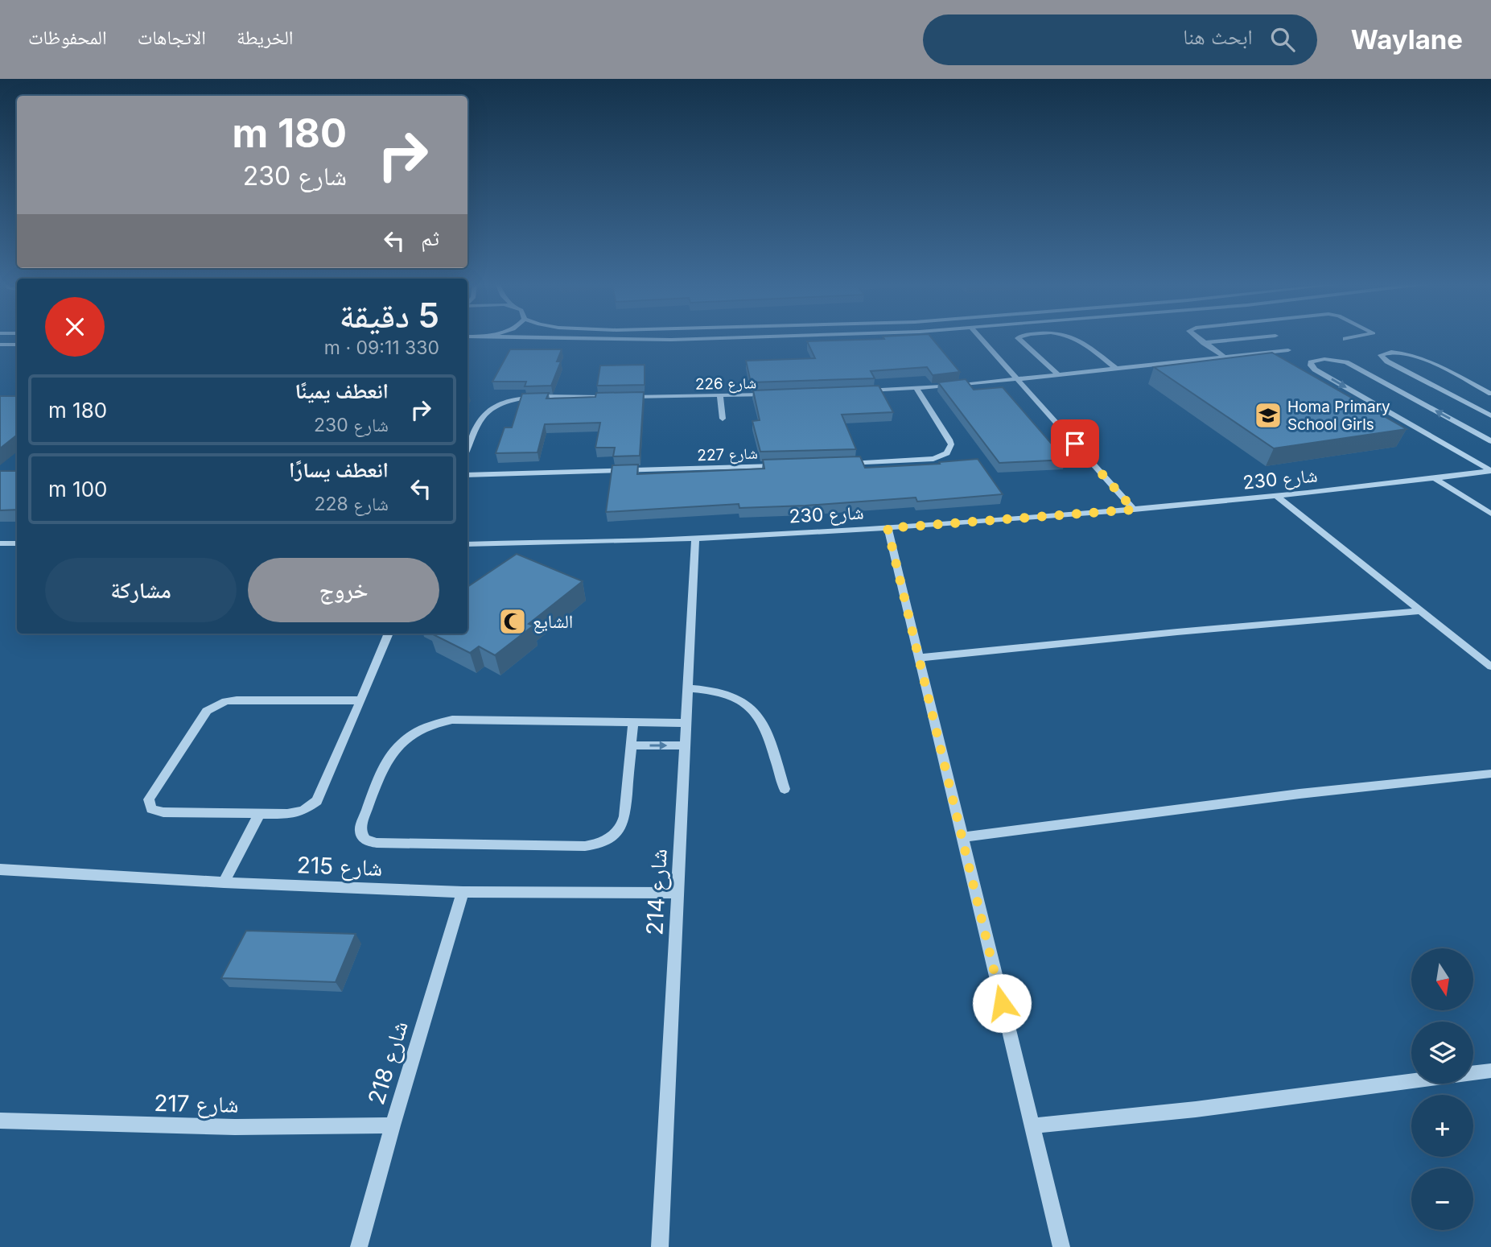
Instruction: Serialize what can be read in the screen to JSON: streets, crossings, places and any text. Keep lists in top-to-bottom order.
{
  "streets": {
    "street": [
      "شارع 226",
      "شارع 227",
      "شارع 230",
      "شارع 215",
      "شارع 214",
      "شارع 218",
      "شارع 217"
    ]
  },
  "crossings": [
    ["شارع 230", "شارع 214"],
    ["شارع 215", "شارع 214"],
    ["شارع 215", "شارع 218"],
    ["شارع 218", "شارع 217"]
  ],
  "places": {
    "school or university": ["Homa Primary School Girls"],
    "mosque": ["الشايع"]
  },
  "north": "bottom",
  "page": {
    "header": "Waylane",
    "search": "ابحث هنا",
    "nav": ["الخريطة", "الاتجاهات", "المحفوظات"],
    "turn": ["180 m", "شارع 230"],
    "then": "ثم",
    "heading": ["5 دقيقة", "330 m · 09:11"],
    "list": [
      {
        "name": "انعطف يمينًا",
        "note": "شارع 230",
        "value": "180 m"
      },
      {
        "name": "انعطف يسارًا",
        "note": "شارع 228",
        "value": "100 m"
      }
    ],
    "buttons": ["خروج", "مشاركة"],
    "map_buttons": ["+", "−"]
  }
}
